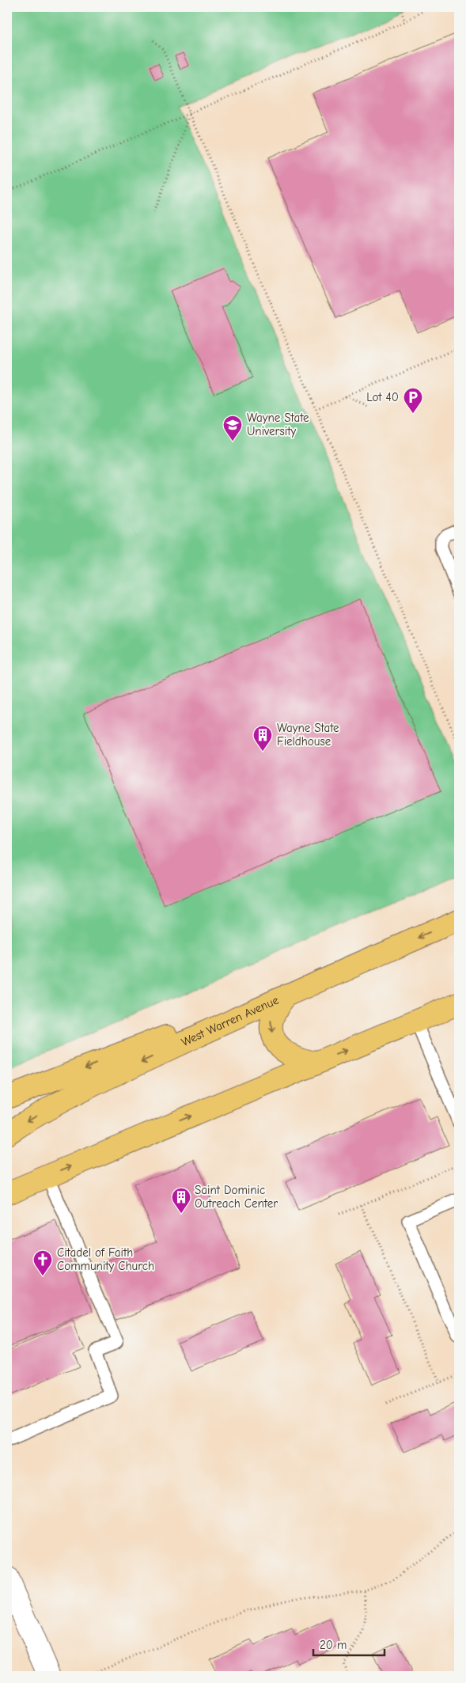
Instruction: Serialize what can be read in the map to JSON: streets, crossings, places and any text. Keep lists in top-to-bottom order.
{
  "streets": {
    "main road": ["West Warren Avenue"]
  },
  "places": {
    "parking": ["Lot 40"],
    "school or university": ["Wayne State University"],
    "building": ["Wayne State Fieldhouse", "Saint Dominic Outreach Center"],
    "church": ["Citadel of Faith Community Church"]
  },
  "scale_bar": "20 m"
}
